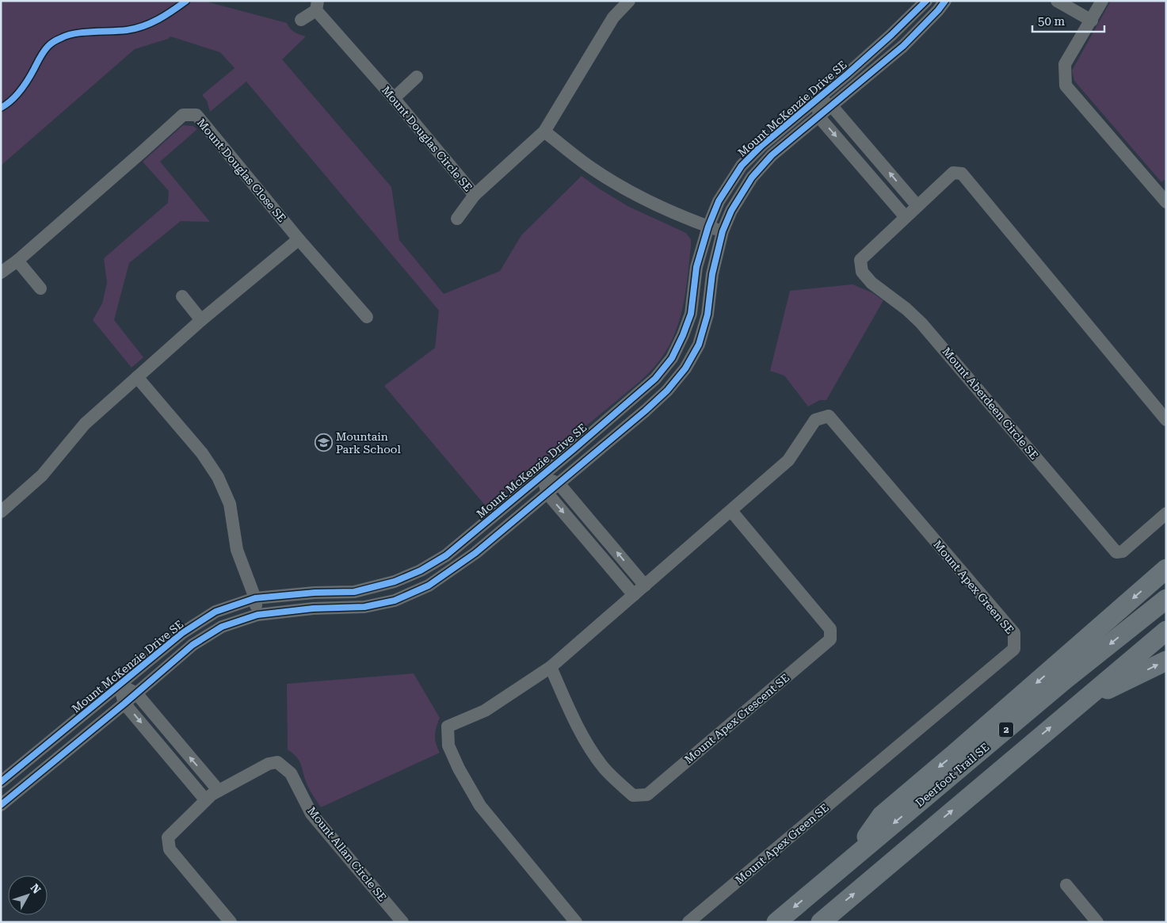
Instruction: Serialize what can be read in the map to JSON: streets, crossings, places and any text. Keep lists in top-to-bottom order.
{
  "streets": {
    "highway": ["2", "Deerfoot Trail SE"],
    "street": [
      "Mount McKenzie Drive SE",
      "Mount Douglas Circle SE",
      "Mount Douglas Close SE",
      "Mount Aberdeen Circle SE",
      "Mount Apex Green SE",
      "Mount Apex Crescent SE",
      "Mount Allan Circle SE"
    ]
  },
  "crossings": [
    ["Mount Apex Green SE", "Mount Apex Crescent SE"]
  ],
  "places": {
    "school or university": ["Mountain Park School"]
  },
  "scale_bar": "50 m",
  "north": "top right"
}
